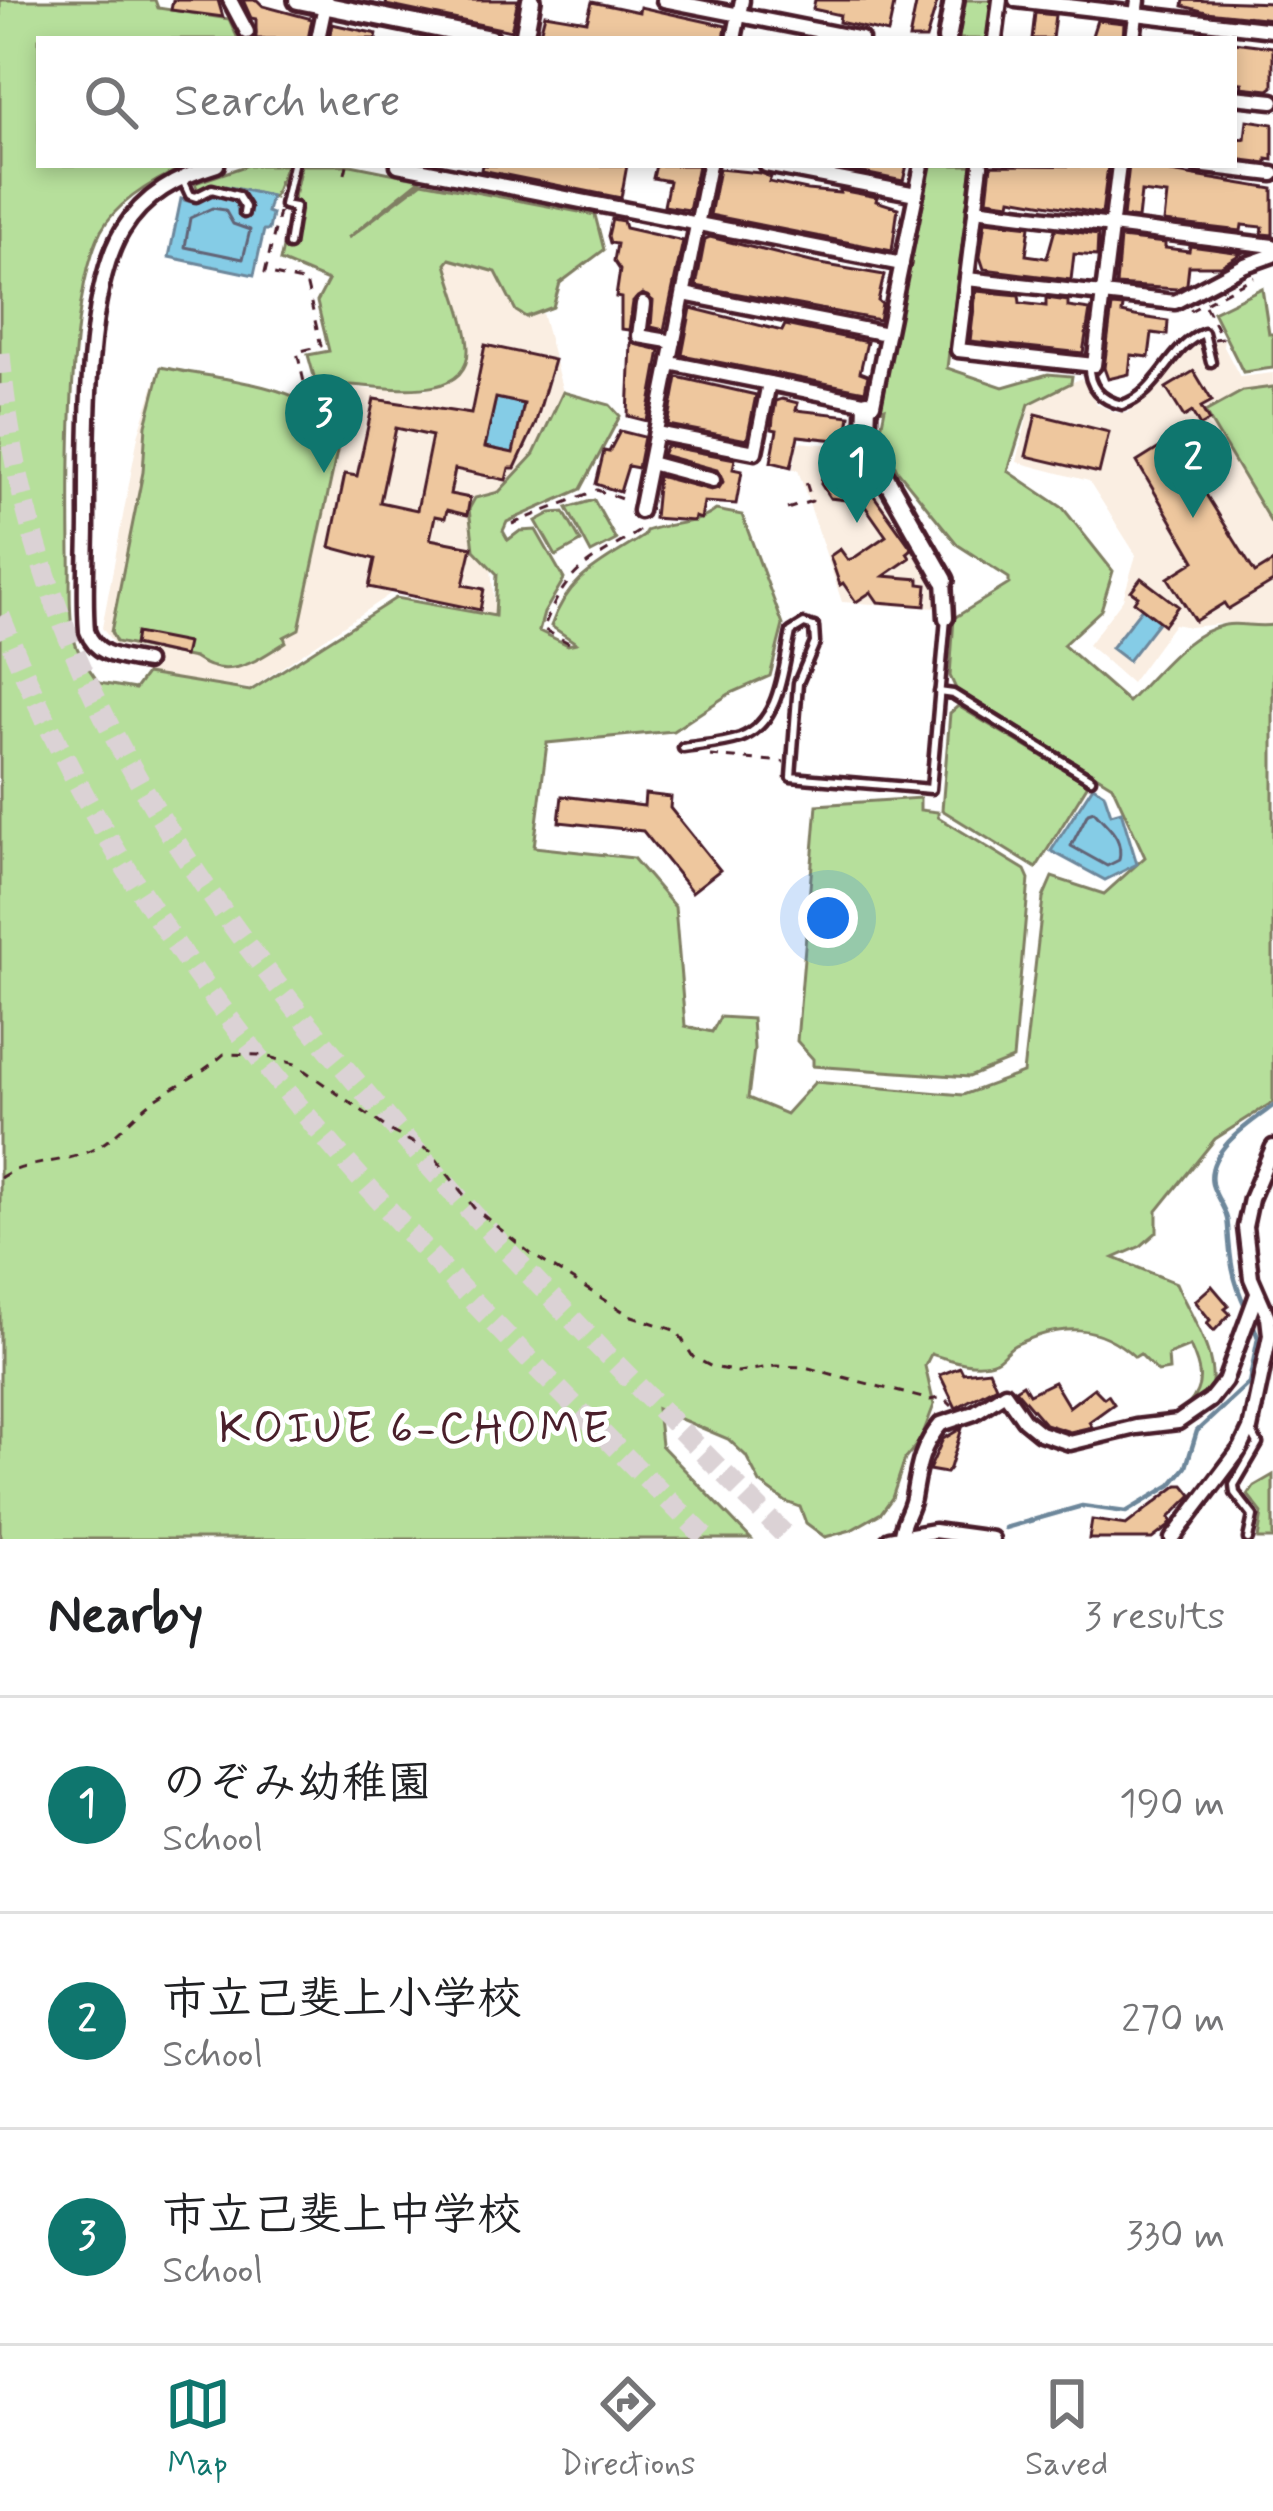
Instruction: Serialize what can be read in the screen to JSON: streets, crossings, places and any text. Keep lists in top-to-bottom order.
{
  "districts": ["KOIUE 6-CHOME"],
  "page": {
    "search": "Search here",
    "pins": ["3", "2", "1"],
    "heading": ["Nearby", "3 results"],
    "list": [
      {
        "mark": "1",
        "name": "のぞみ幼稚園",
        "note": "School",
        "value": "190 m"
      },
      {
        "mark": "2",
        "name": "市立己斐上小学校",
        "note": "School",
        "value": "270 m"
      },
      {
        "mark": "3",
        "name": "市立己斐上中学校",
        "note": "School",
        "value": "330 m"
      }
    ],
    "nav": ["Map", "Directions", "Saved"]
  }
}
